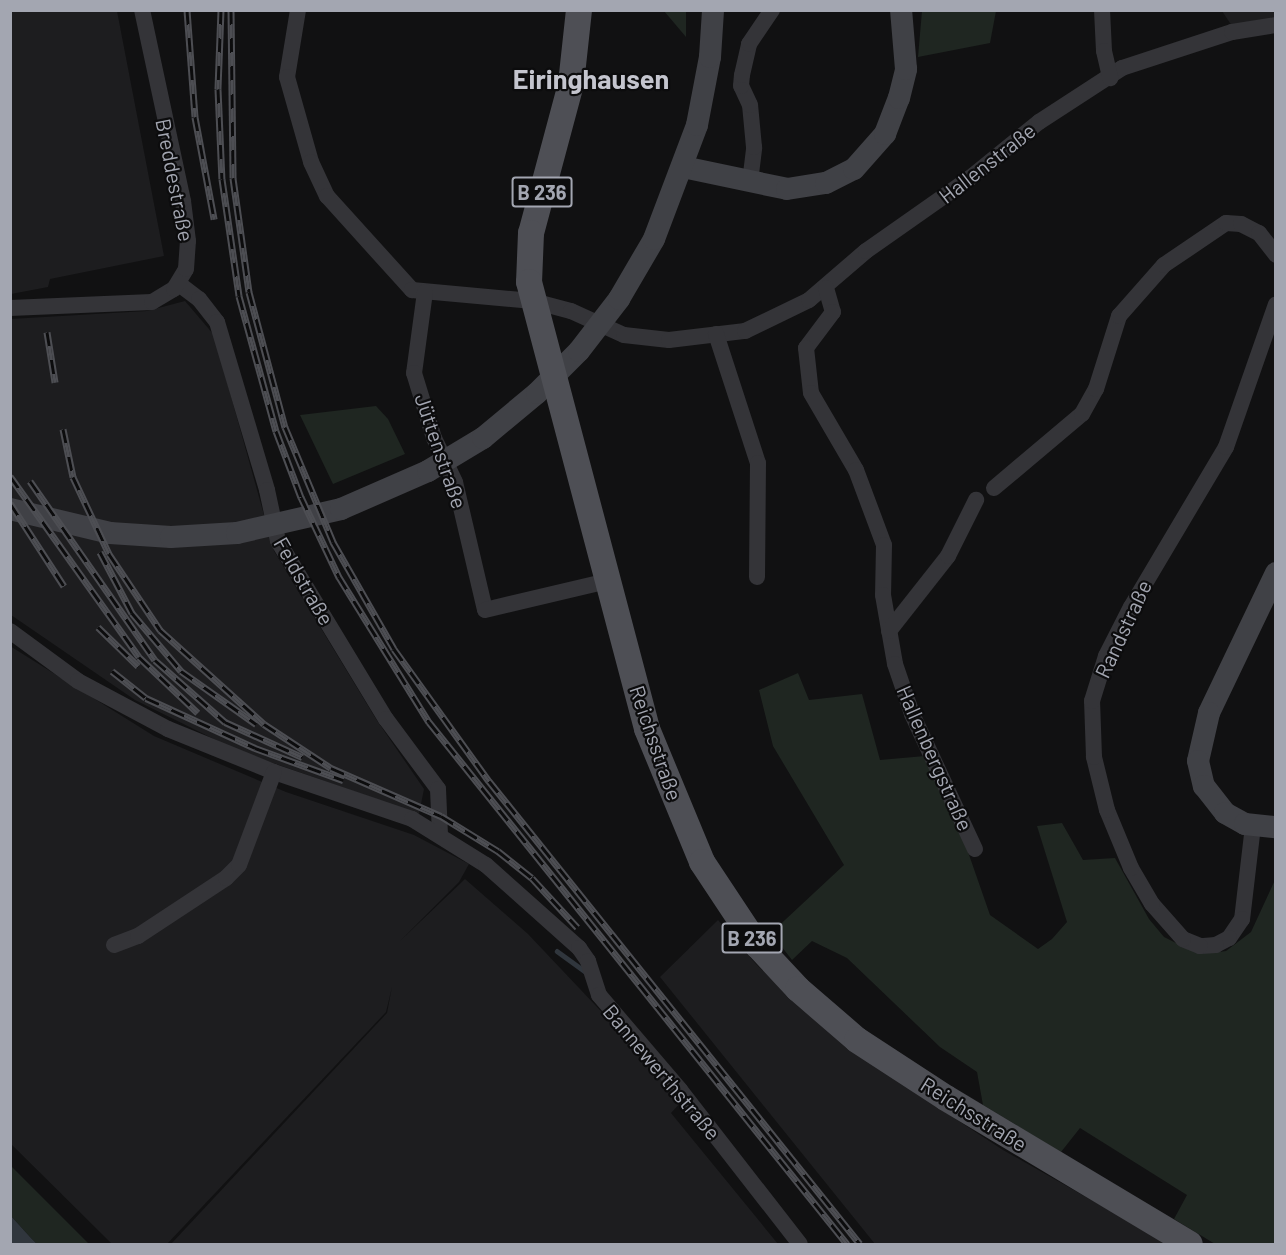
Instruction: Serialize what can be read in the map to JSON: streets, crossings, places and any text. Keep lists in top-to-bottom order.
{
  "streets": {
    "main road": ["B 236", "Reichsstraße"],
    "street": [
      "Hallenstraße",
      "Breddestraße",
      "Jüttenstraße",
      "Feldstraße",
      "Randstraße",
      "Hallenbergstraße",
      "Bannewerthstraße"
    ]
  },
  "crossings": [
    ["Hallenstraße", "Jüttenstraße"],
    ["Hallenstraße", "Reichsstraße"],
    ["Hallenstraße", "Hallenbergstraße"],
    ["Breddestraße", "Feldstraße"],
    ["Jüttenstraße", "Reichsstraße"],
    ["Feldstraße", "Bannewerthstraße"]
  ],
  "districts": ["Eiringhausen"]
}
